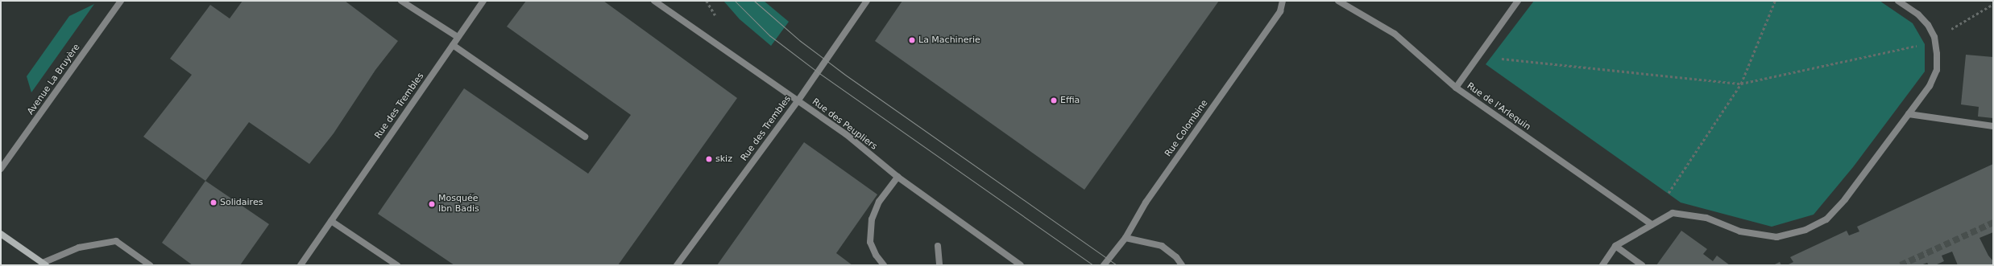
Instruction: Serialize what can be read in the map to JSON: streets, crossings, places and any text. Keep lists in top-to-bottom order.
{
  "streets": {
    "street": [
      "Avenue La Bruyère",
      "Rue des Trembles",
      "Rue de l'Arlequin",
      "Rue des Peupliers",
      "Rue Colombine"
    ]
  },
  "crossings": [
    ["Rue des Trembles", "Rue des Peupliers"]
  ],
  "places": [
    "La Machinerie",
    "Effia",
    "skiz",
    "Solidaires",
    "Mosquée Ibn Badis"
  ]
}
